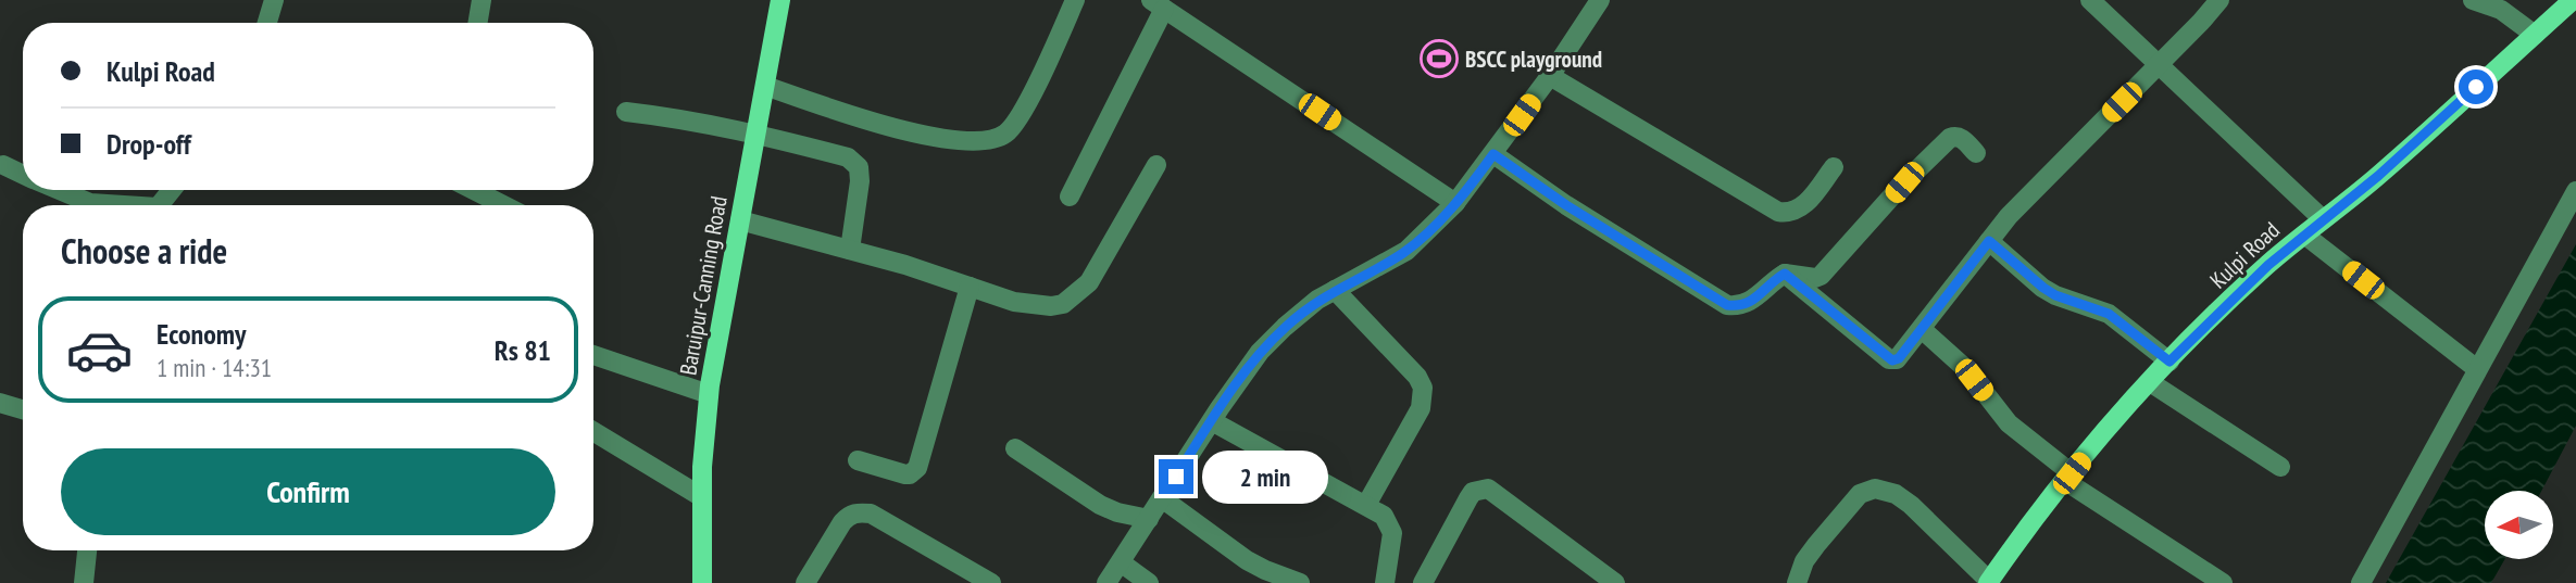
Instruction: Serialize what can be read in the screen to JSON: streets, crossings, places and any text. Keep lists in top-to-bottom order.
{
  "streets": {
    "main road": ["Kulpi Road", "Baruipur-Canning Road"]
  },
  "places": {
    "sports": ["BSCC playground"]
  },
  "north": "left",
  "page": {
    "banner": ["Kulpi Road", "Drop-off"],
    "heading": "Choose a ride",
    "list": [
      {
        "name": "Economy",
        "note": "1 min · 14:31",
        "value": "Rs 81"
      }
    ],
    "buttons": "Confirm",
    "bubble": "2 min"
  }
}
